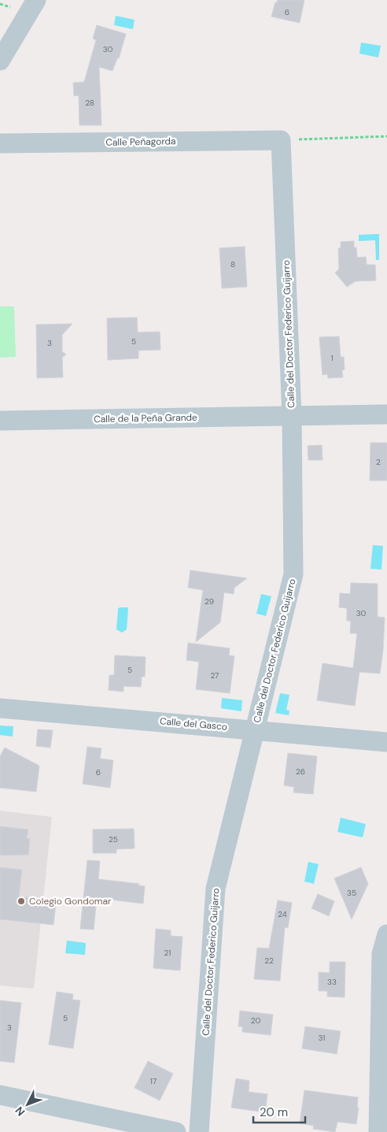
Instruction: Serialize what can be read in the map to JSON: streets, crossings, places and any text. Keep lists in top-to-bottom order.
{
  "streets": {
    "street": [
      "Calle Peñagorda",
      "Calle del Doctor Federico Guijarro",
      "Calle de la Peña Grande",
      "Calle del Gasco"
    ]
  },
  "crossings": [
    ["Calle Peñagorda", "Calle del Doctor Federico Guijarro"],
    ["Calle del Doctor Federico Guijarro", "Calle de la Peña Grande"],
    ["Calle del Doctor Federico Guijarro", "Calle del Gasco"]
  ],
  "places": ["Colegio Gondomar"],
  "house_numbers": [
    "6",
    "30",
    "28",
    "8",
    "5",
    "3",
    "1",
    "2",
    "29",
    "30",
    "5",
    "27",
    "26",
    "6",
    "25",
    "35",
    "24",
    "21",
    "22",
    "33",
    "5",
    "20",
    "3",
    "31",
    "17"
  ],
  "scale_bar": "20 m",
  "north": "bottom left"
}
